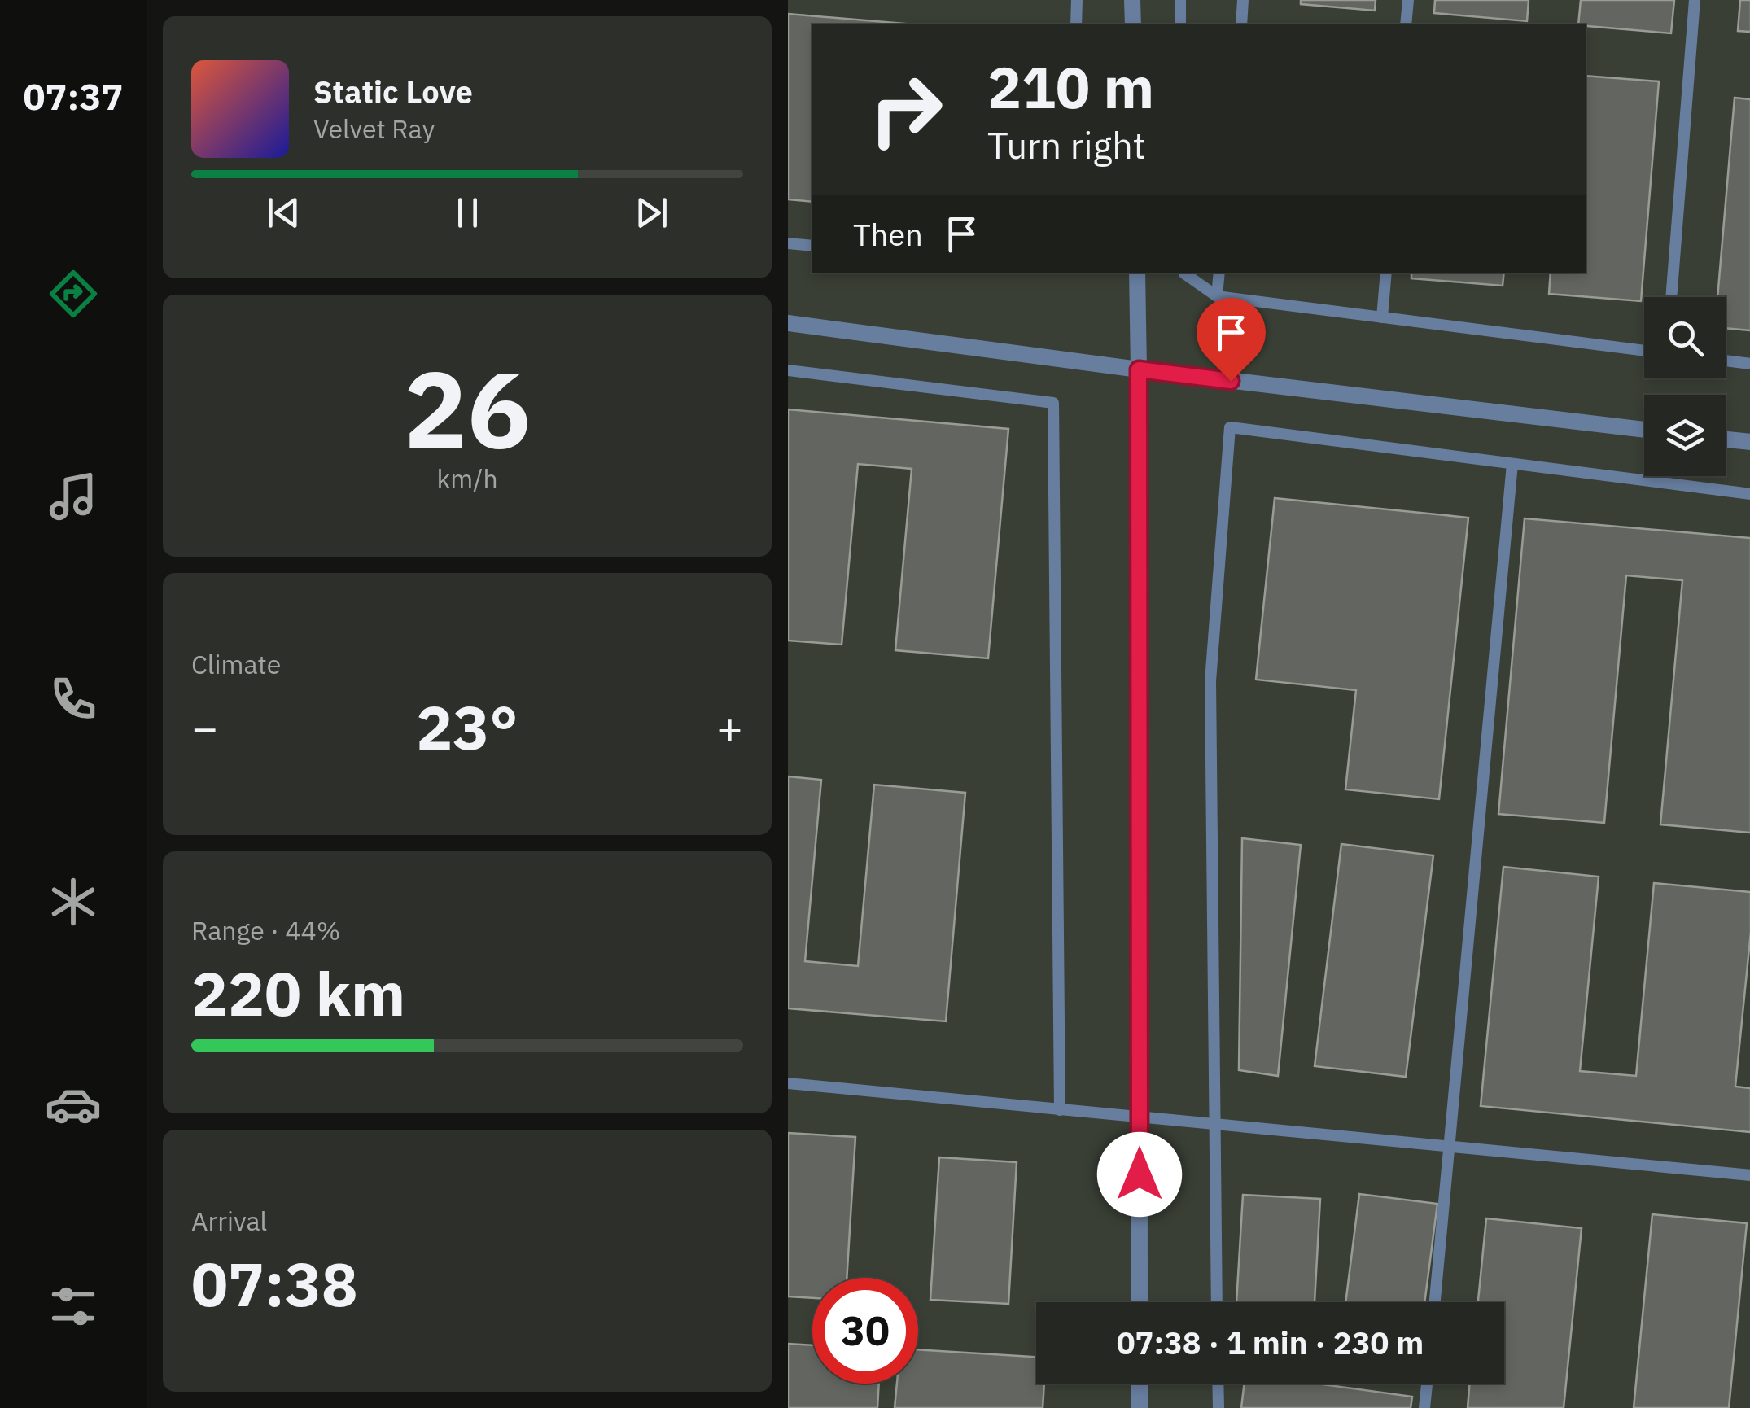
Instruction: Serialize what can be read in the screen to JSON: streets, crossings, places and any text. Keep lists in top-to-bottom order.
{
  "page": {
    "tabs": "07:37",
    "turn": ["210 m", "Turn right"],
    "song": ["Static Love", "Velvet Ray"],
    "then": "Then",
    "tile": [
      ["26", "km/h"],
      "Climate",
      ["Range · 44%", "220 km"],
      ["Arrival", "07:38"]
    ],
    "heat": ["−", "23°", "+"],
    "limit": "30",
    "trip": "07:38 · 1 min · 230 m"
  }
}
